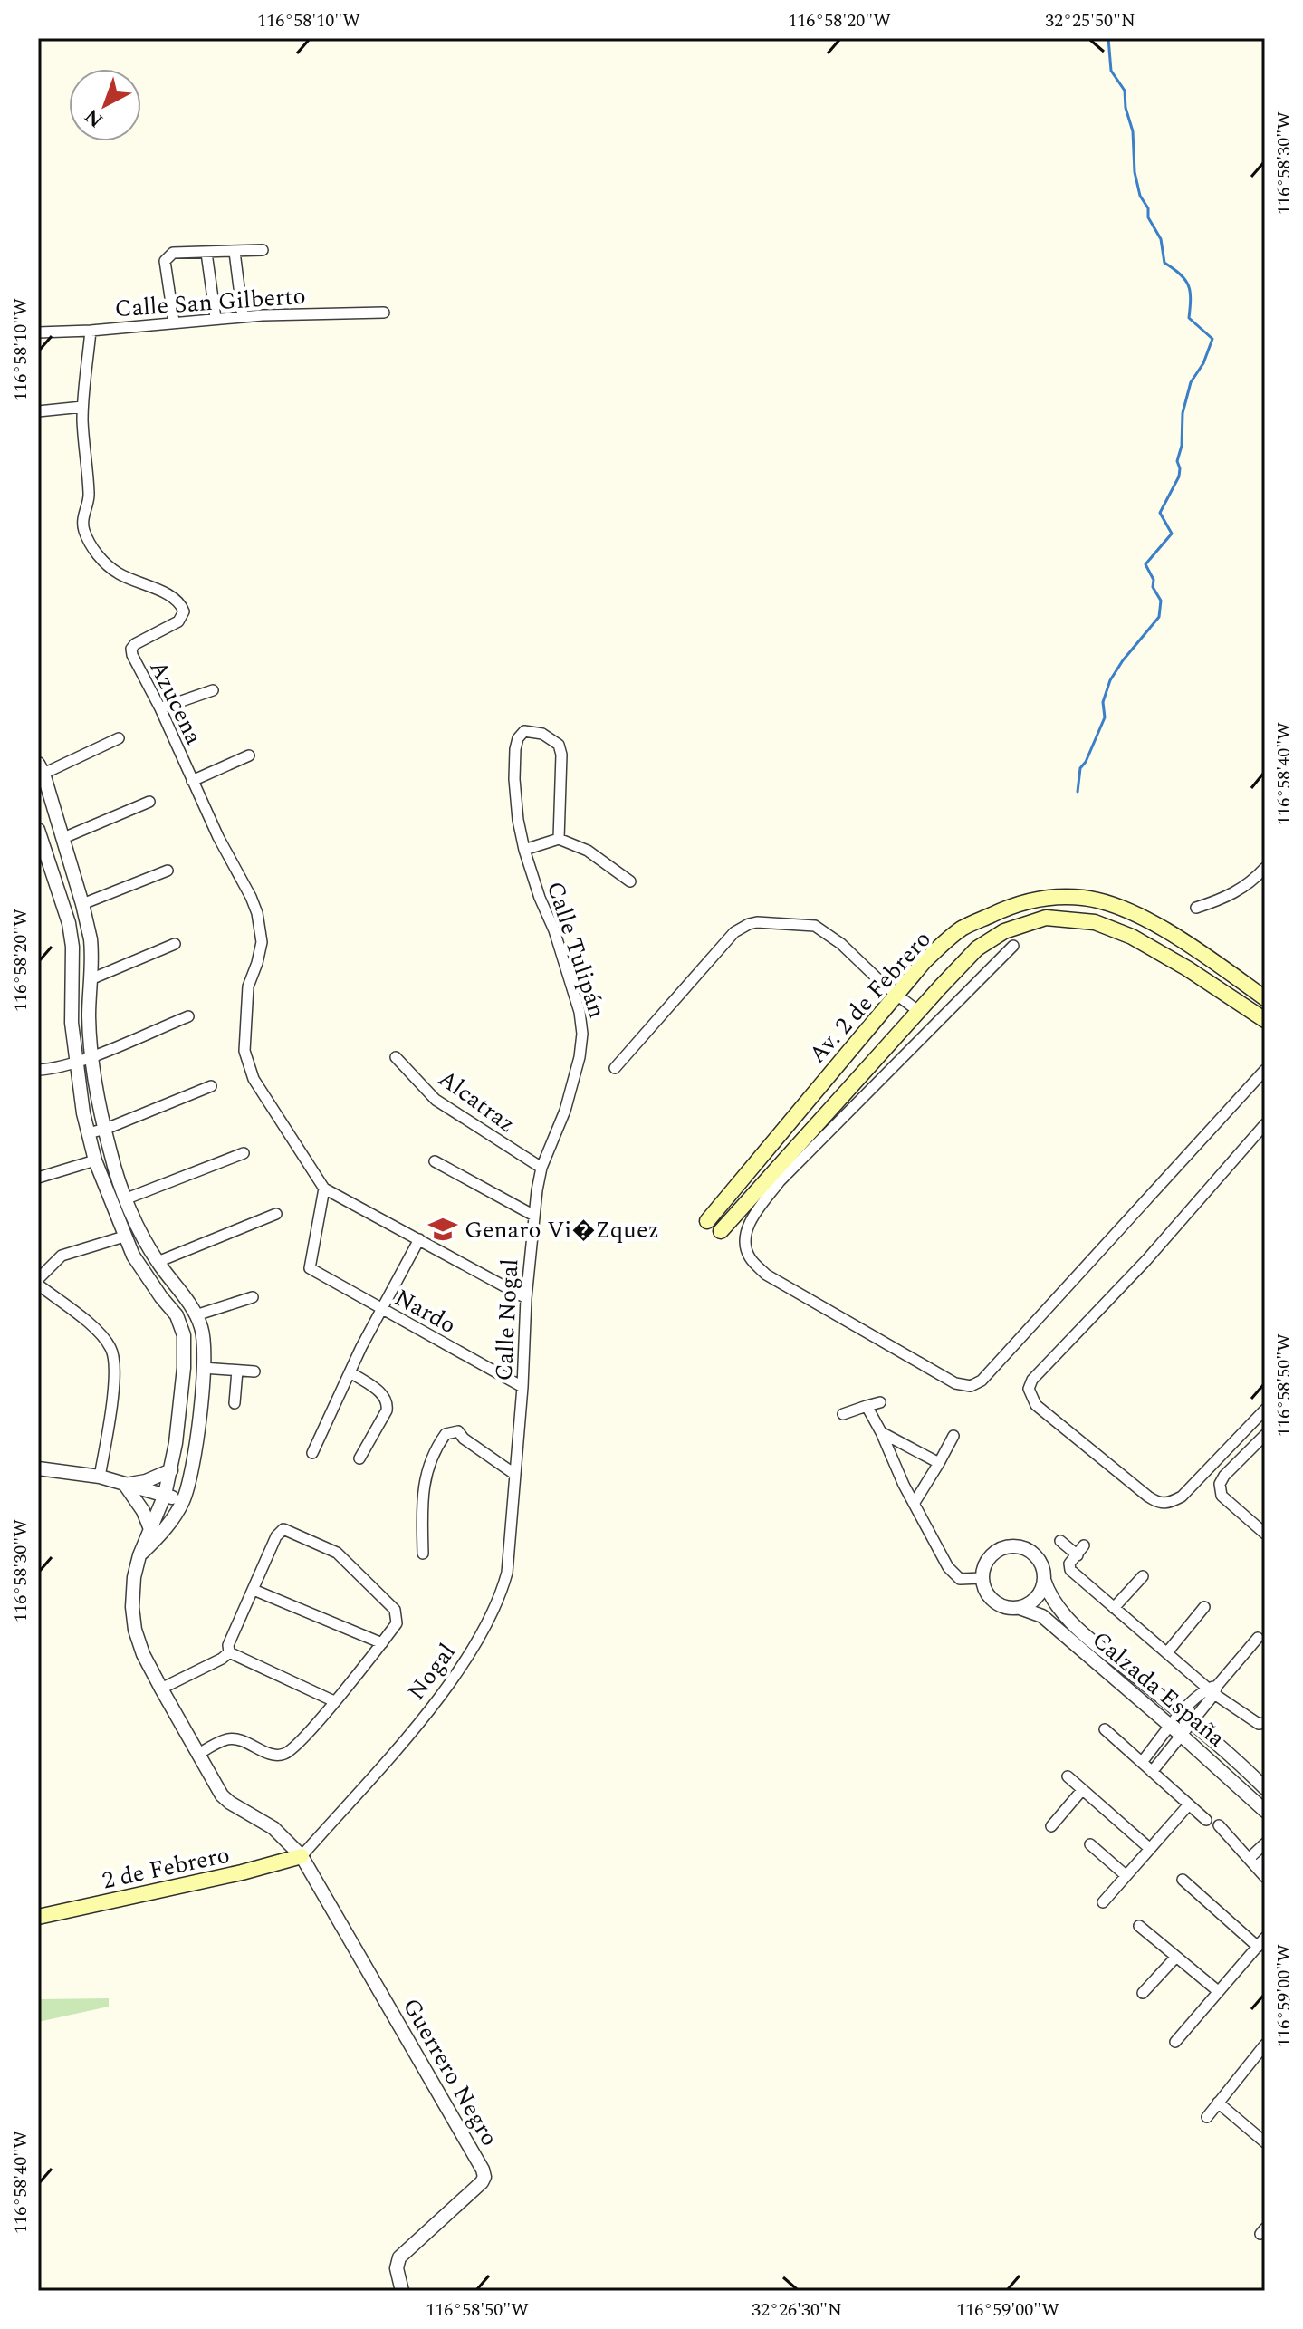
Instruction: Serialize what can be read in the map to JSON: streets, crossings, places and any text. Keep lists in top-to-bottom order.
{
  "streets": {
    "main road": ["Av. 2 de Febrero", "2 de Febrero"],
    "street": [
      "Calle San Gilberto",
      "Azucena",
      "Calle Tulipán",
      "Alcatraz",
      "Nardo",
      "Calle Nogal",
      "Nogal",
      "Calzada España",
      "Guerrero Negro"
    ]
  },
  "crossings": [
    ["Azucena", "Nardo"],
    ["Calle Tulipán", "Alcatraz"],
    ["Calle Tulipán", "Calle Nogal"],
    ["Alcatraz", "Calle Nogal"],
    ["Nardo", "Calle Nogal"],
    ["Calle Nogal", "Nogal"],
    ["Nogal", "2 de Febrero"],
    ["Nogal", "Guerrero Negro"],
    ["2 de Febrero", "Guerrero Negro"]
  ],
  "places": {
    "school or university": ["Genaro Vi�Zquez"]
  },
  "north": "bottom left",
  "coordinates": [
    "116°58'10\"W",
    "116°58'20\"W",
    "32°25'50\"N",
    "116°58'30\"W",
    "116°58'40\"W",
    "116°58'50\"W",
    "116°59'00\"W",
    "32°26'30\"N"
  ]
}
